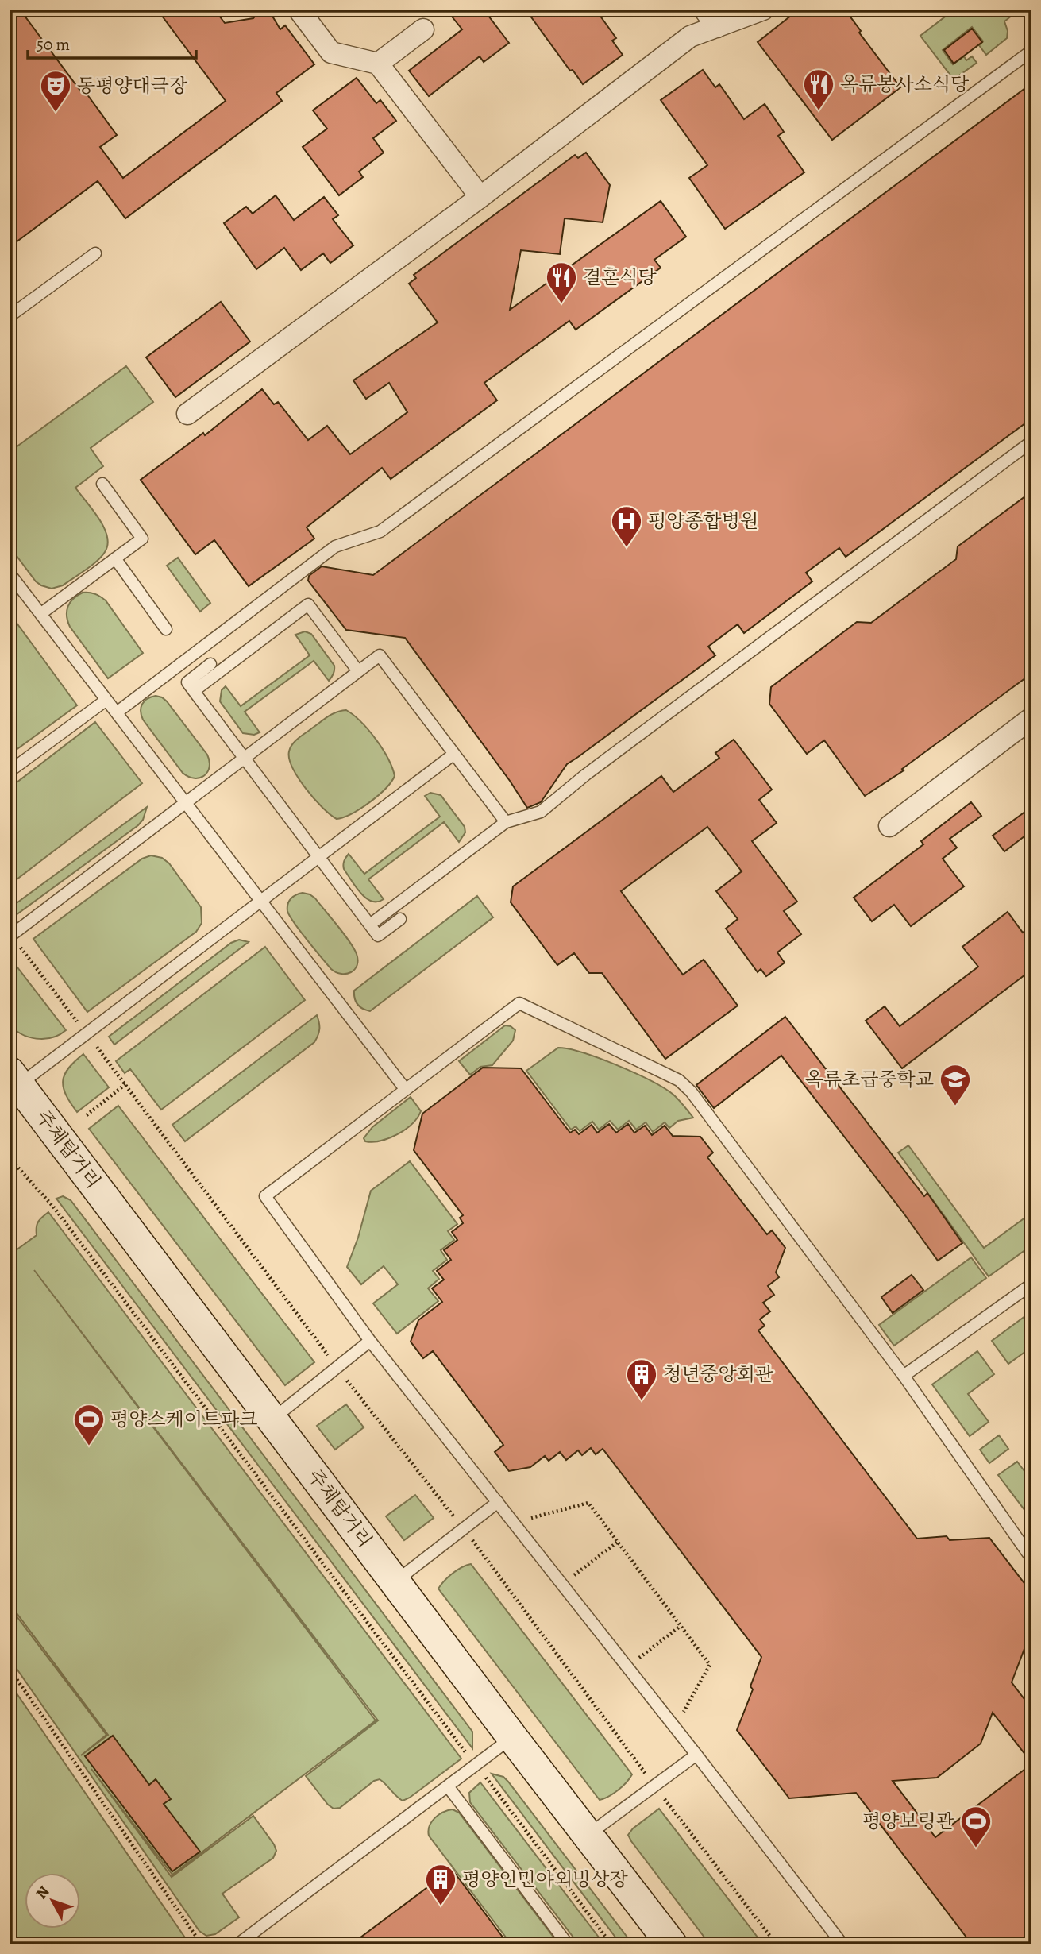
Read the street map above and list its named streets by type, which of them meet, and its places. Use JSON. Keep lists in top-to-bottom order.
{
  "streets": {
    "main road": ["주체탑거리"]
  },
  "places": {
    "restaurant": ["옥류봉사소식당", "결혼식당"],
    "theatre": ["동평양대극장"],
    "hospital": ["평양종합병원"],
    "school or university": ["옥류초급중학교"],
    "building": ["청년중앙회관", "평양인민야외빙상장"],
    "sports": ["평양스케이트파크", "평양보링관"]
  },
  "scale_bar": "50 m",
  "north": "top left"
}
